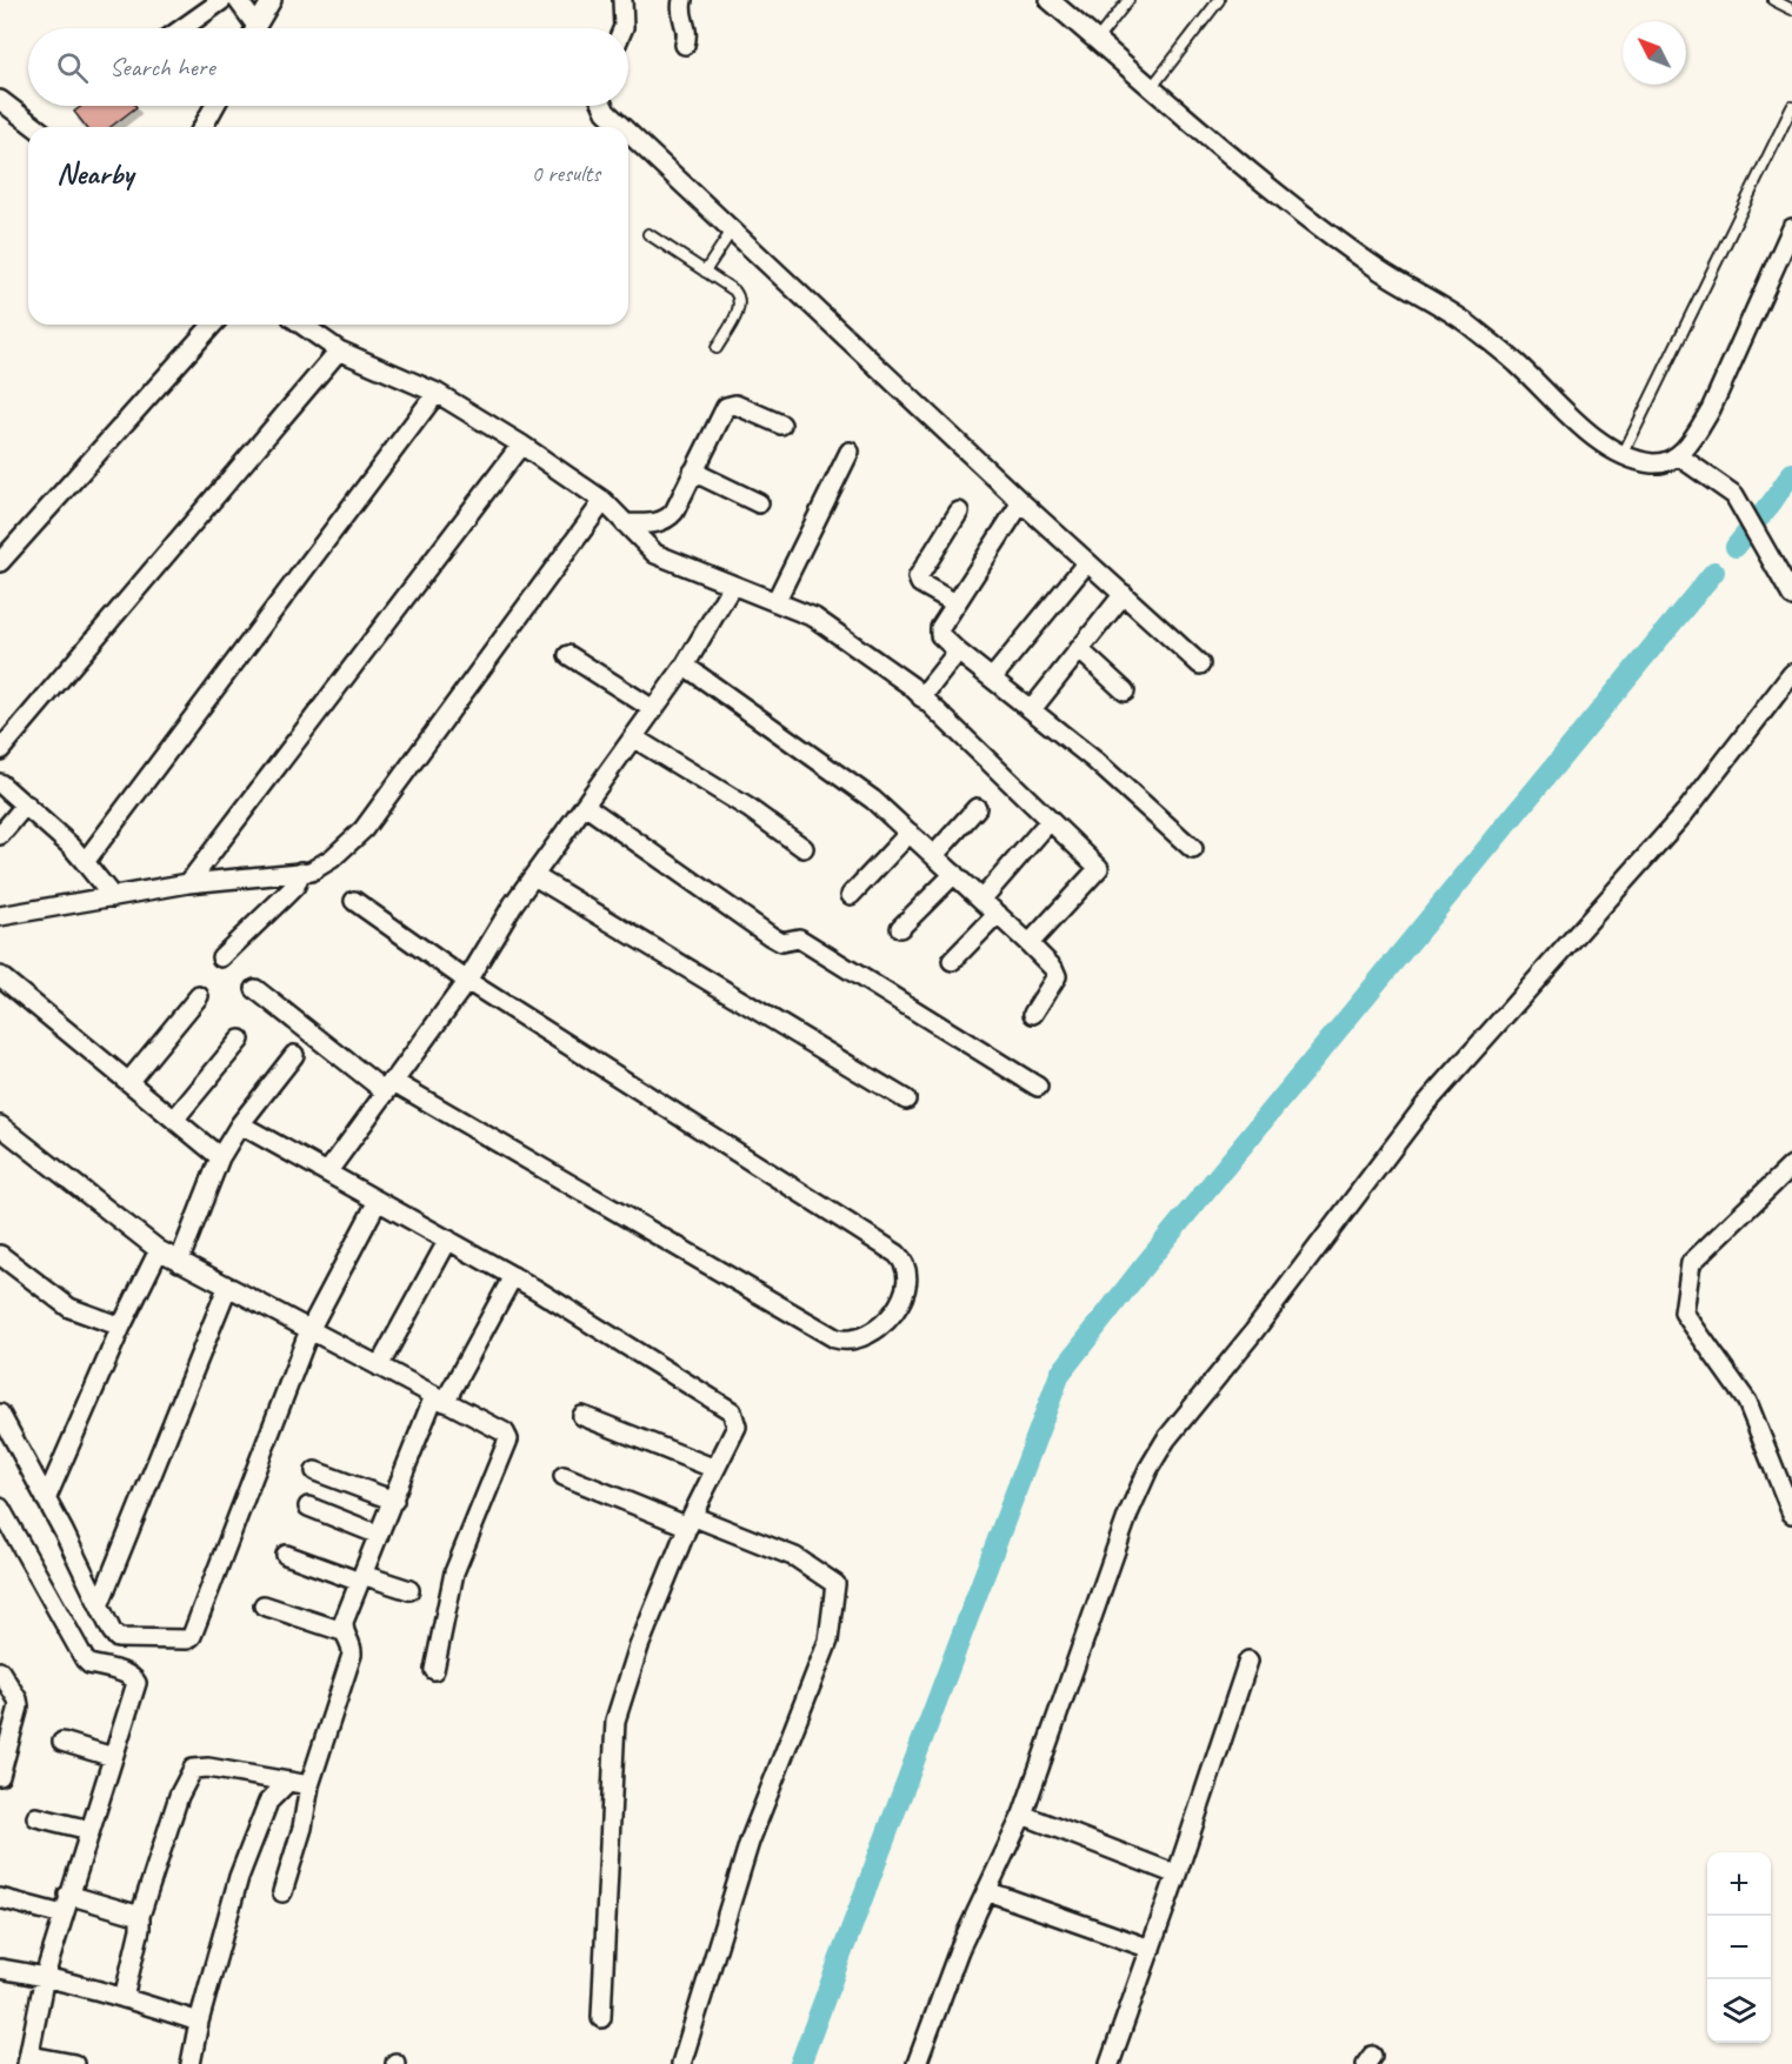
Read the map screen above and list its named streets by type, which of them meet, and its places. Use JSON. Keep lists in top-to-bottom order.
{
  "north": "top left",
  "page": {
    "search": "Search here",
    "heading": ["Nearby", "0 results"],
    "map_buttons": ["+", "−"]
  }
}
